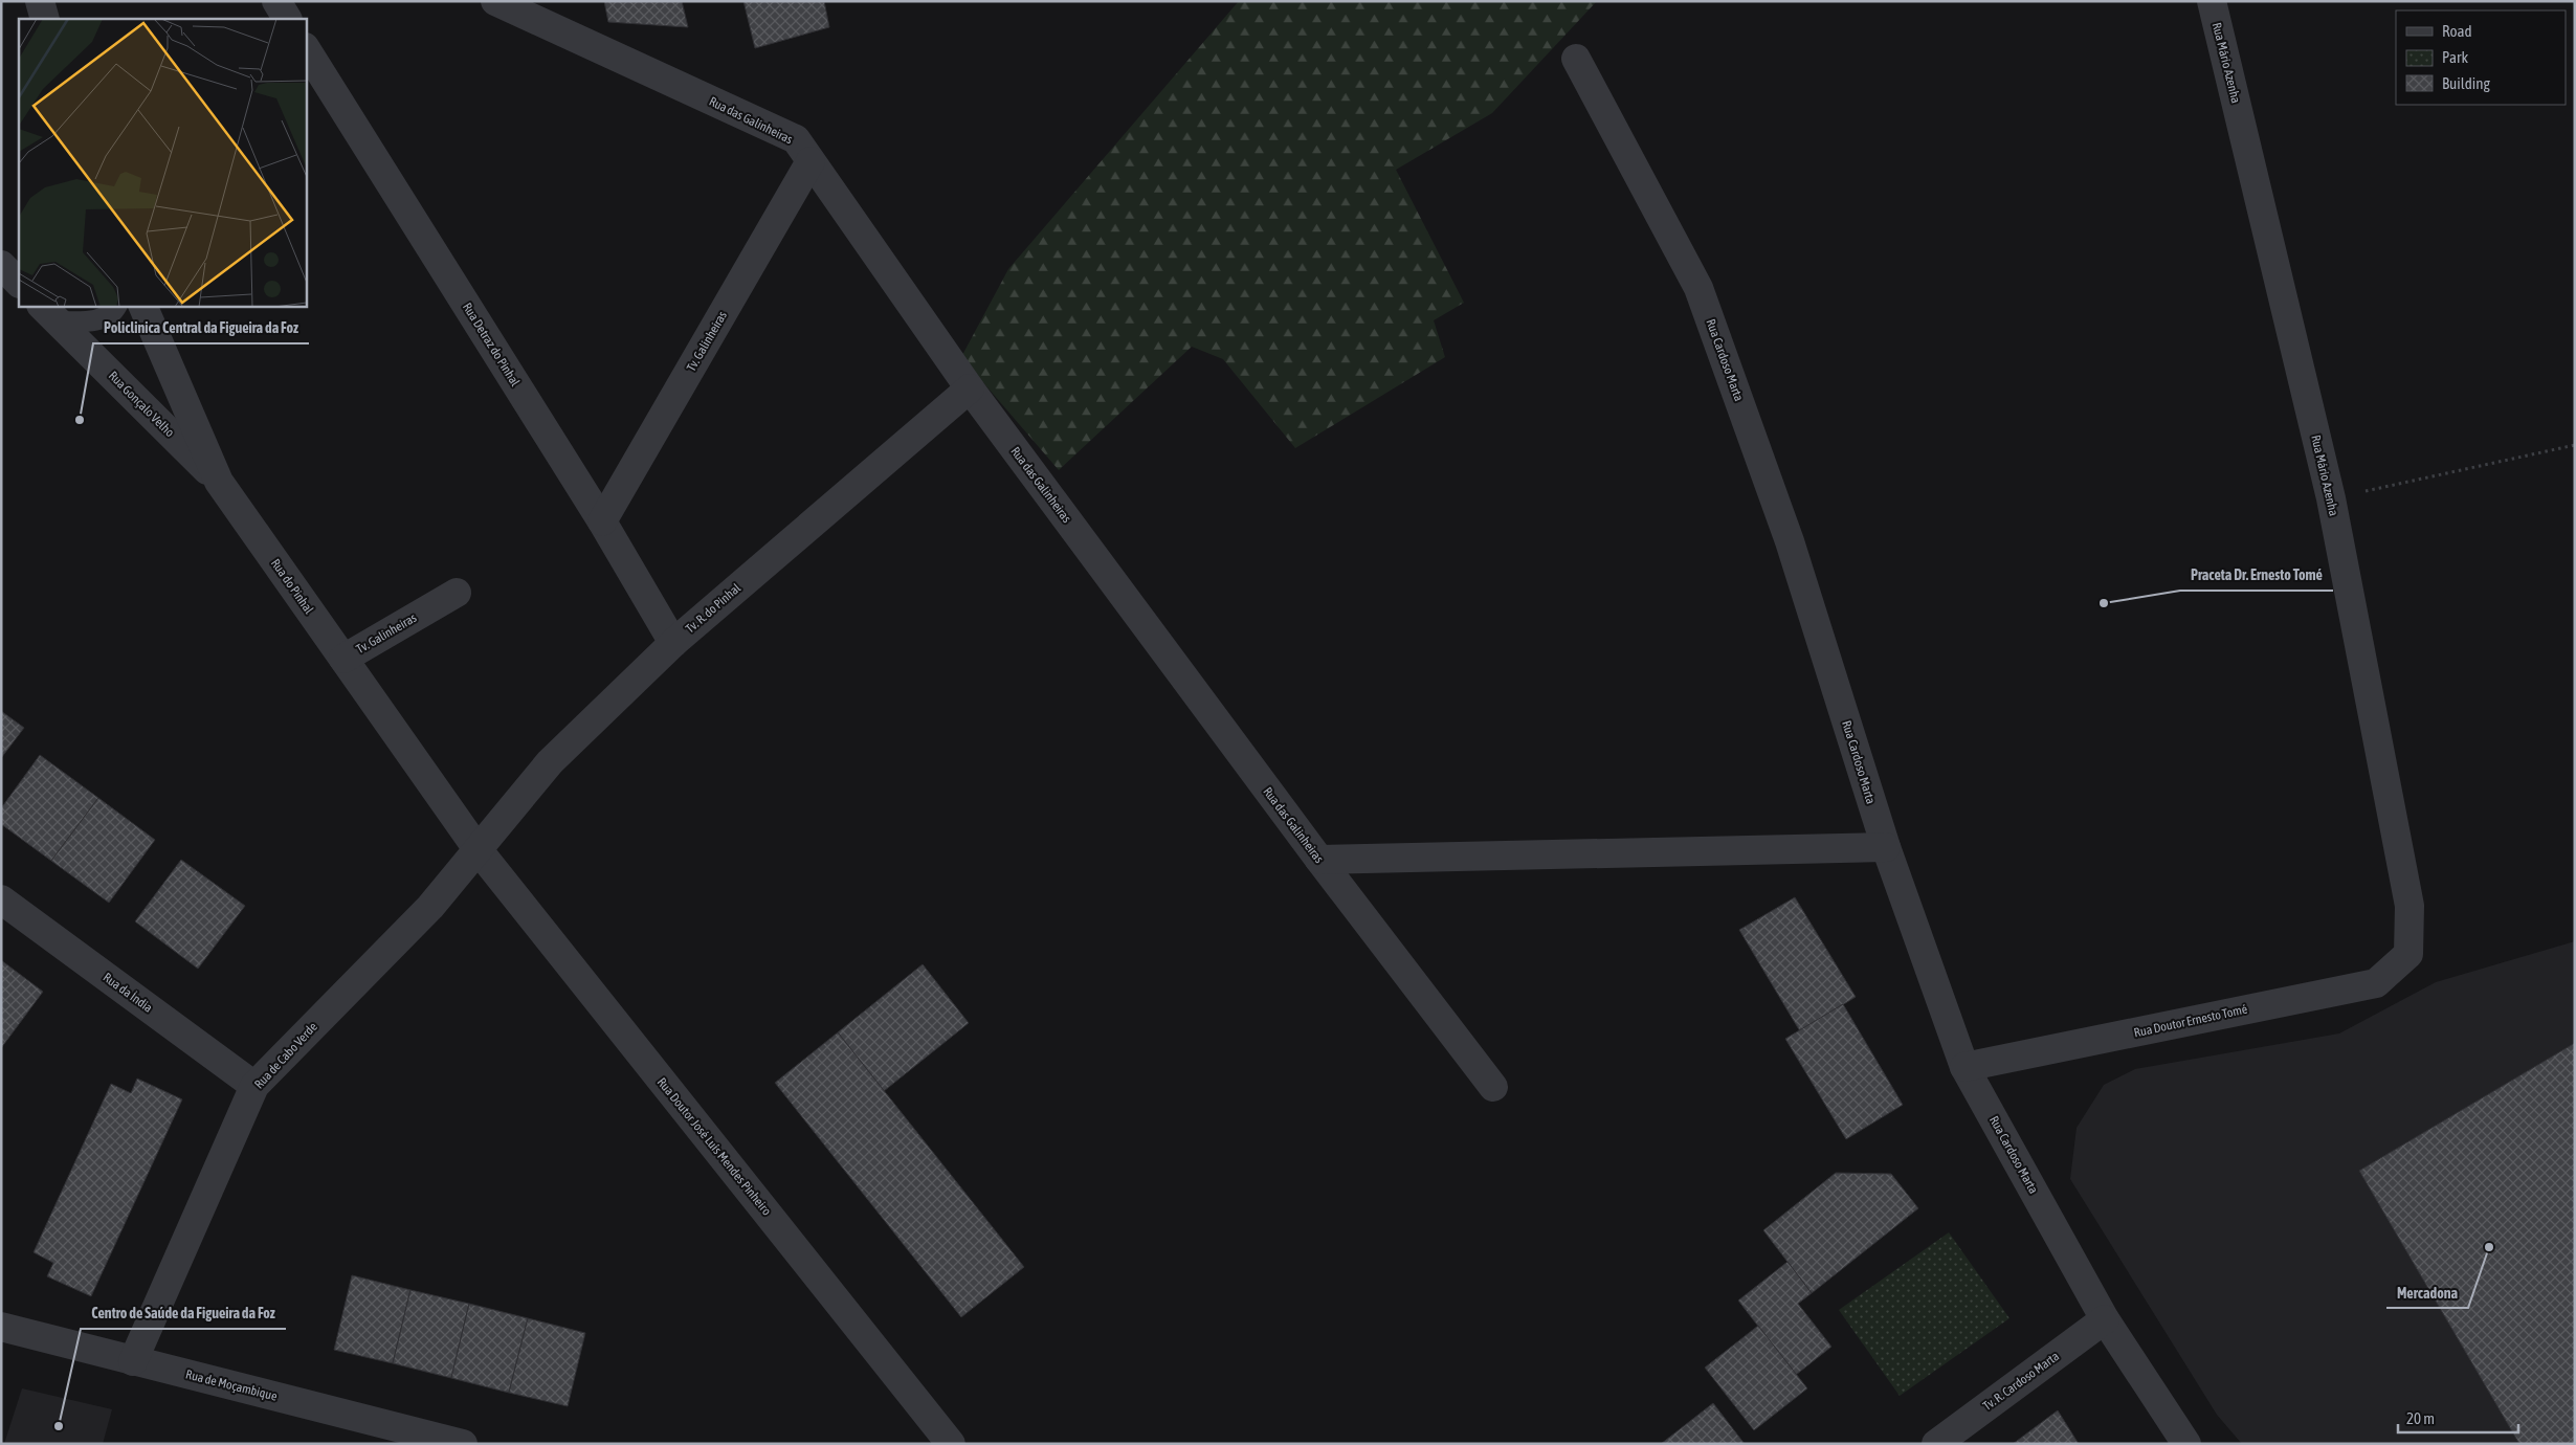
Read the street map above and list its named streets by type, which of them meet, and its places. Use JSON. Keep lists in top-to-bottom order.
{
  "streets": {
    "street": [
      "Rua Mário Azenha",
      "Rua das Galinheiras",
      "Tv. Galinheiras",
      "Rua Detraz do Pinhal",
      "Rua Cardoso Marta",
      "Rua Gonçalo Velho",
      "Rua do Pinhal",
      "Tv. R. do Pinhal",
      "Rua da Índia",
      "Rua Doutor Ernesto Tomé",
      "Rua de Cabo Verde",
      "Rua Doutor José Luís Mendes Pinheiro",
      "Tv. R. Cardoso Marta",
      "Rua de Moçambique"
    ]
  },
  "crossings": [
    ["Rua Mário Azenha", "Rua Doutor Ernesto Tomé"],
    ["Rua das Galinheiras", "Tv. Galinheiras"],
    ["Rua das Galinheiras", "Tv. R. do Pinhal"],
    ["Tv. Galinheiras", "Rua Detraz do Pinhal"],
    ["Tv. Galinheiras", "Rua do Pinhal"],
    ["Rua Detraz do Pinhal", "Tv. R. do Pinhal"],
    ["Rua Cardoso Marta", "Rua Doutor Ernesto Tomé"],
    ["Rua Cardoso Marta", "Tv. R. Cardoso Marta"],
    ["Rua Gonçalo Velho", "Rua do Pinhal"],
    ["Rua do Pinhal", "Tv. R. do Pinhal"],
    ["Rua do Pinhal", "Rua de Cabo Verde"],
    ["Rua do Pinhal", "Rua Doutor José Luís Mendes Pinheiro"],
    ["Tv. R. do Pinhal", "Rua de Cabo Verde"],
    ["Tv. R. do Pinhal", "Rua Doutor José Luís Mendes Pinheiro"],
    ["Rua da Índia", "Rua de Cabo Verde"],
    ["Rua de Cabo Verde", "Rua Doutor José Luís Mendes Pinheiro"],
    ["Rua de Cabo Verde", "Rua de Moçambique"]
  ],
  "places": [
    "Policlinica Central da Figueira da Foz",
    "Praceta Dr. Ernesto Tomé",
    "Mercadona",
    "Centro de Saúde da Figueira da Foz"
  ],
  "legend": ["Road", "Park", "Building"],
  "scale_bar": "20 m"
}
